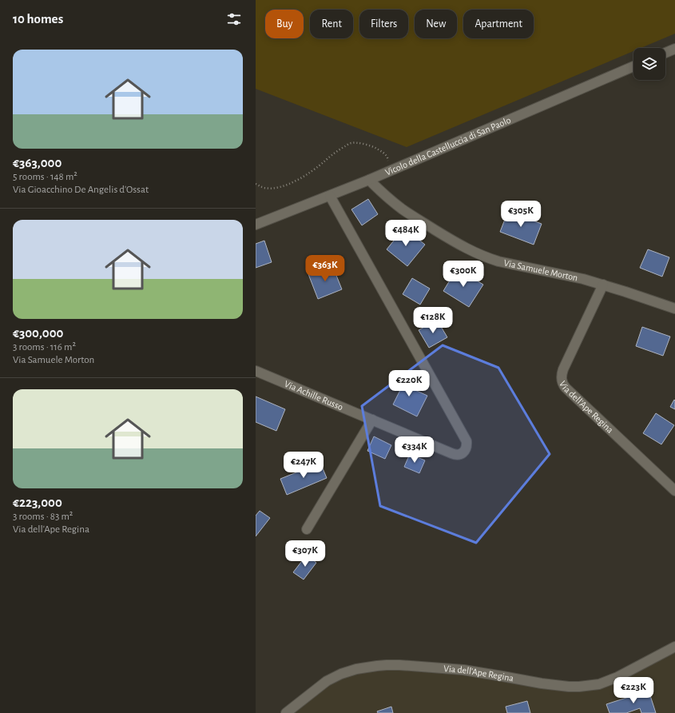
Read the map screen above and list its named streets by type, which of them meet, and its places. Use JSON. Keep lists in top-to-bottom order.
{
  "streets": {
    "street": [
      "Vicolo della Castelluccia di San Paolo",
      "Via Samuele Morton",
      "Via Achille Russo",
      "Via dell'Ape Regina"
    ]
  },
  "crossings": [
    ["Vicolo della Castelluccia di San Paolo", "Via Samuele Morton"],
    ["Vicolo della Castelluccia di San Paolo", "Via Achille Russo"],
    ["Via Samuele Morton", "Via dell'Ape Regina"]
  ],
  "page": {
    "heading": "10 homes",
    "chip": [
      "Buy",
      "Rent",
      "Filters",
      "New",
      "Apartment"
    ],
    "list": [
      {
        "name": "€363,000",
        "note": "5 rooms · 148 m² · Via Gioacchino De Angelis d'Ossat"
      },
      {
        "name": "€300,000",
        "note": "3 rooms · 116 m² · Via Samuele Morton"
      },
      {
        "name": "€223,000",
        "note": "3 rooms · 83 m² · Via dell'Ape Regina"
      }
    ],
    "price": [
      "€305K",
      "€484K",
      "€363K",
      "€300K",
      "€128K",
      "€220K",
      "€334K",
      "€247K",
      "€307K",
      "€223K"
    ]
  }
}
